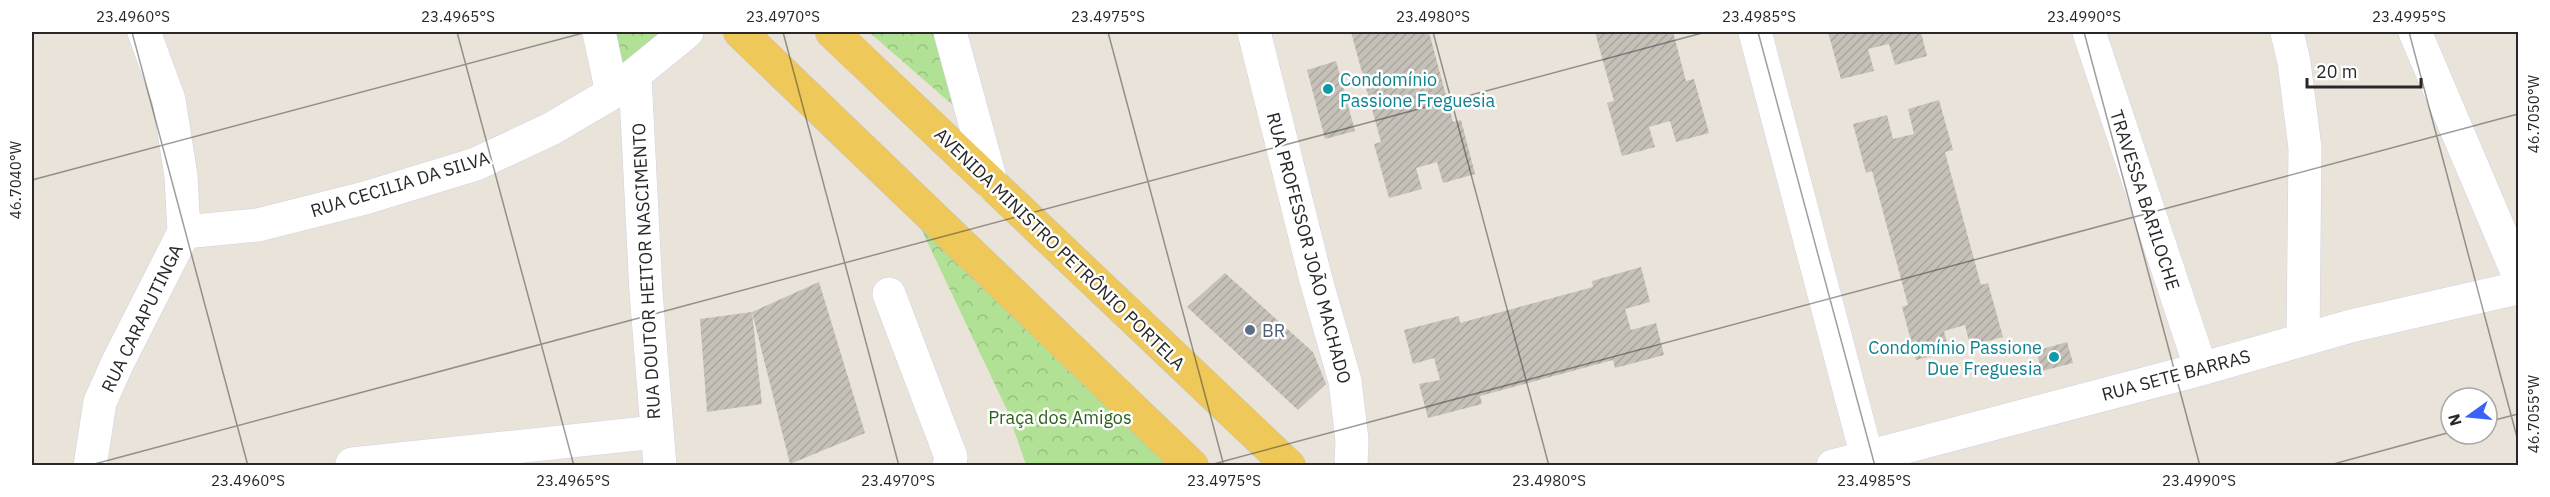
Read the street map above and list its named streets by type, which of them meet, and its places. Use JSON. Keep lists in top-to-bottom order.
{
  "streets": {
    "main road": ["AVENIDA MINISTRO PETRÔNIO PORTELA"],
    "street": [
      "RUA CECILIA DA SILVA",
      "TRAVESSA BARILOCHE",
      "RUA PROFESSOR JOÃO MACHADO",
      "RUA DOUTOR HEITOR NASCIMENTO",
      "RUA CARAPUTINGA",
      "RUA SETE BARRAS"
    ]
  },
  "crossings": [
    ["RUA CECILIA DA SILVA", "RUA DOUTOR HEITOR NASCIMENTO"],
    ["RUA CECILIA DA SILVA", "RUA CARAPUTINGA"],
    ["TRAVESSA BARILOCHE", "RUA SETE BARRAS"]
  ],
  "parks": ["Praça dos Amigos"],
  "places": ["Condomínio Passione Freguesia", "BR", "Condomínio Passione Due Freguesia"],
  "scale_bar": "20 m",
  "north": "left",
  "coordinates": [
    "23.4960°S",
    "23.4965°S",
    "23.4970°S",
    "23.4975°S",
    "23.4980°S",
    "23.4985°S",
    "23.4990°S",
    "23.4995°S",
    "46.7050°W",
    "46.7040°W",
    "46.7055°W"
  ]
}
